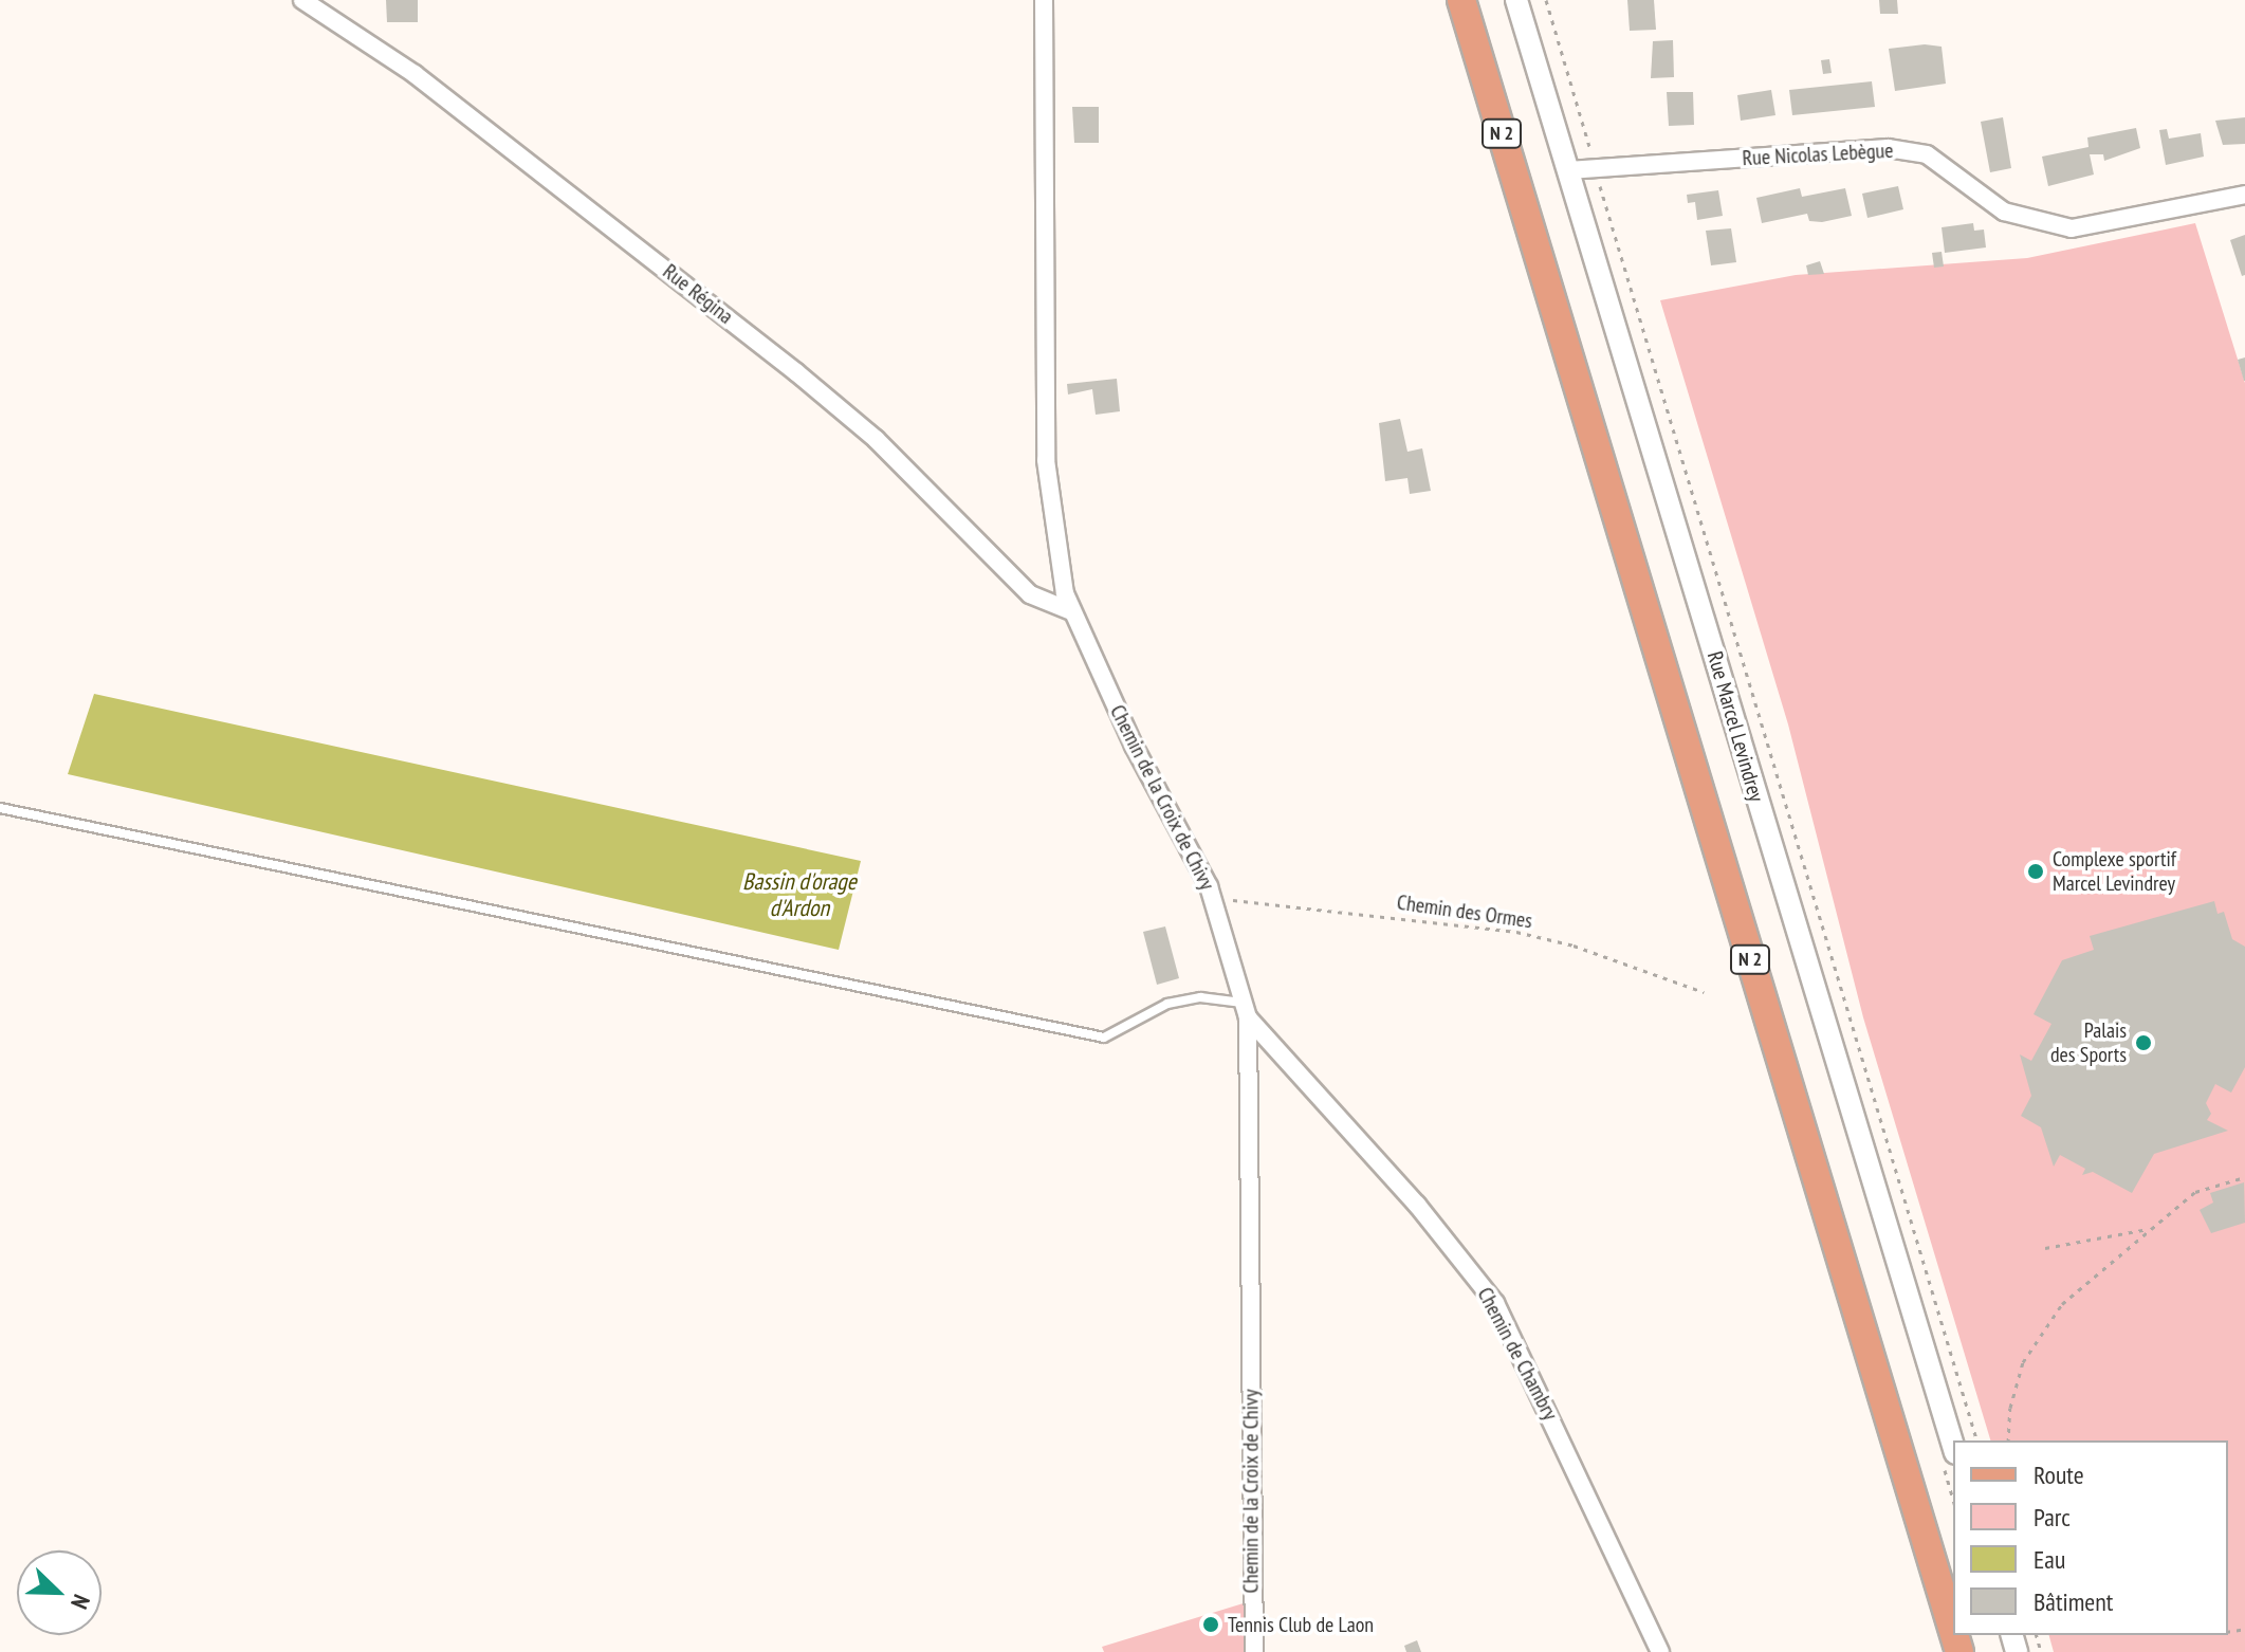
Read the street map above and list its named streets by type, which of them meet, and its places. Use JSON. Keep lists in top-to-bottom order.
{
  "streets": {
    "main road": ["N 2"],
    "street": [
      "Rue Nicolas Lebègue",
      "Rue Régina",
      "Rue Marcel Levindrey",
      "Chemin de la Croix de Chivy",
      "Chemin de Chambry"
    ],
    "path": ["Chemin des Ormes"]
  },
  "crossings": [
    ["Rue Nicolas Lebègue", "Rue Marcel Levindrey"],
    ["Rue Régina", "Chemin de la Croix de Chivy"],
    ["Chemin de la Croix de Chivy", "Chemin des Ormes"],
    ["Chemin de la Croix de Chivy", "Chemin de Chambry"]
  ],
  "water": ["Bassin d'orage d'Ardon"],
  "places": ["Complexe sportif Marcel Levindrey", "Palais des Sports", "Tennis Club de Laon"],
  "legend": [
    "Route",
    "Parc",
    "Eau",
    "Bâtiment"
  ],
  "north": "bottom right"
}
